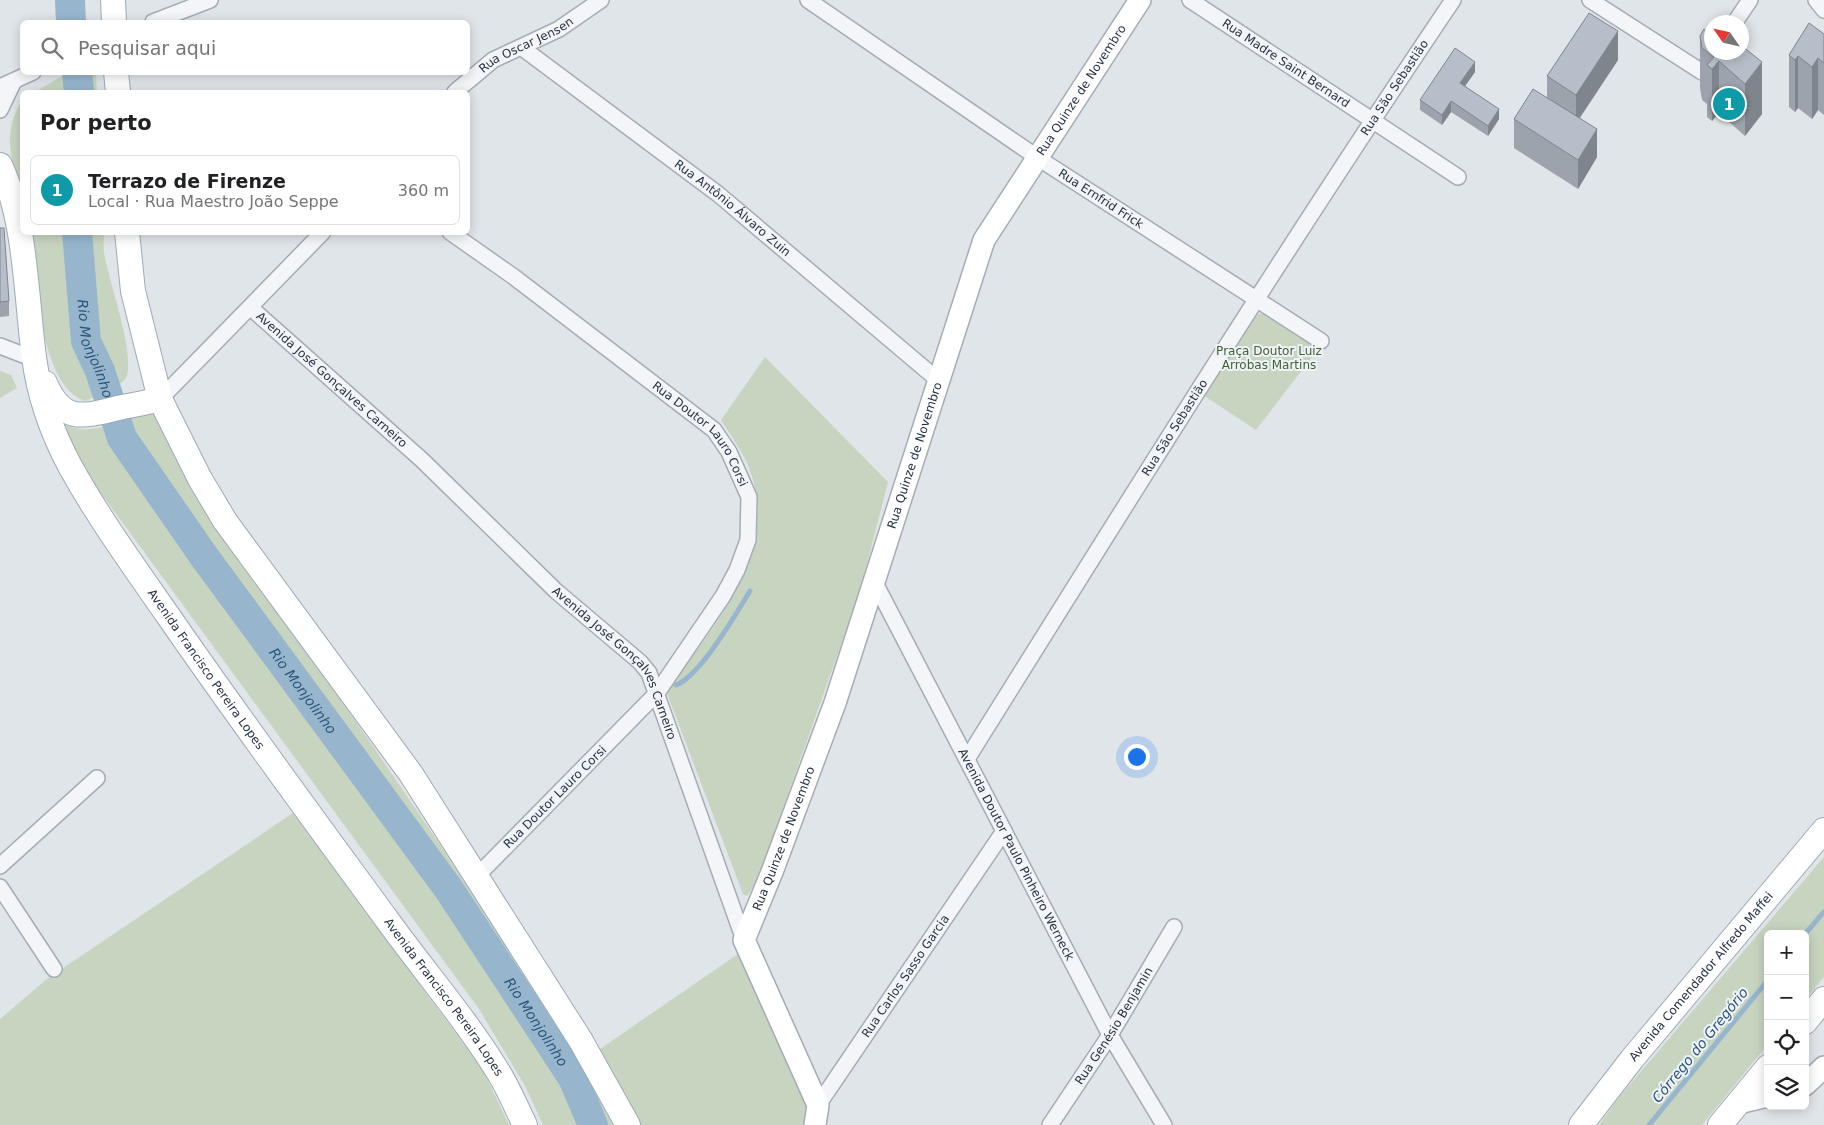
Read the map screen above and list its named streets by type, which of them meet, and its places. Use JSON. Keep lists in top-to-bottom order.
{
  "streets": {
    "main road": [
      "Rua Quinze de Novembro",
      "Avenida José Gonçalves Carneiro",
      "Avenida Francisco Pereira Lopes",
      "Avenida Comendador Alfredo Maffei"
    ],
    "street": [
      "Rua Oscar Jensen",
      "Rua Madre Saint Bernard",
      "Rua São Sebastião",
      "Rua Ernfrid Frick",
      "Rua Antônio Álvaro Zuin",
      "Rua Doutor Lauro Corsi",
      "Avenida Doutor Paulo Pinheiro Werneck",
      "Rua Carlos Sasso Garcia",
      "Rua Genésio Benjamin"
    ]
  },
  "crossings": [
    ["Rua Oscar Jensen", "Rua Antônio Álvaro Zuin"],
    ["Rua Madre Saint Bernard", "Rua São Sebastião"],
    ["Rua São Sebastião", "Rua Ernfrid Frick"],
    ["Rua São Sebastião", "Avenida Doutor Paulo Pinheiro Werneck"],
    ["Rua Quinze de Novembro", "Rua Ernfrid Frick"],
    ["Rua Quinze de Novembro", "Rua Antônio Álvaro Zuin"],
    ["Rua Quinze de Novembro", "Avenida José Gonçalves Carneiro"],
    ["Rua Quinze de Novembro", "Avenida Doutor Paulo Pinheiro Werneck"],
    ["Avenida José Gonçalves Carneiro", "Rua Doutor Lauro Corsi"],
    ["Avenida José Gonçalves Carneiro", "Rua Carlos Sasso Garcia"],
    ["Avenida Doutor Paulo Pinheiro Werneck", "Rua Carlos Sasso Garcia"],
    ["Avenida Doutor Paulo Pinheiro Werneck", "Rua Genésio Benjamin"]
  ],
  "water": ["Rio Monjolinho", "Córrego do Gregório"],
  "parks": ["Praça Doutor Luiz Arrobas Martins"],
  "north": "top left",
  "page": {
    "search": "Pesquisar aqui",
    "pins": "1",
    "heading": "Por perto",
    "list": [
      {
        "mark": "1",
        "name": "Terrazo de Firenze",
        "note": "Local · Rua Maestro João Seppe",
        "value": "360 m"
      }
    ],
    "map_buttons": ["+", "−"]
  }
}
